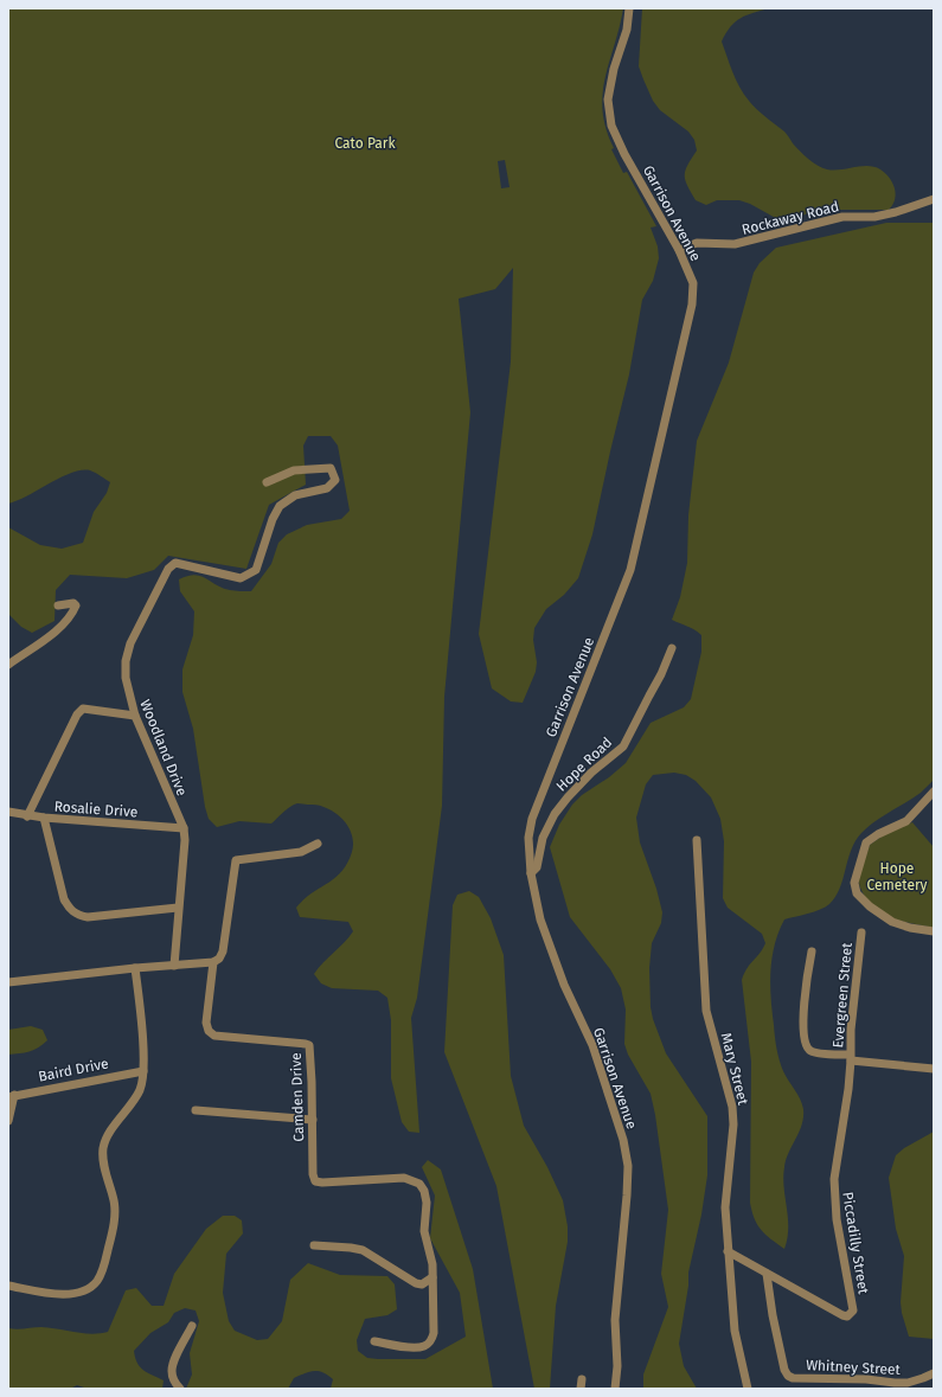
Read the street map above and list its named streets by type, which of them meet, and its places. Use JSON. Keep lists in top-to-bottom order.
{
  "streets": {
    "street": [
      "Garrison Avenue",
      "Rockaway Road",
      "Woodland Drive",
      "Hope Road",
      "Rosalie Drive",
      "Evergreen Street",
      "Mary Street",
      "Baird Drive",
      "Camden Drive",
      "Piccadilly Street",
      "Whitney Street"
    ]
  },
  "crossings": [
    ["Garrison Avenue", "Rockaway Road"],
    ["Garrison Avenue", "Hope Road"],
    ["Woodland Drive", "Rosalie Drive"],
    ["Evergreen Street", "Piccadilly Street"],
    ["Mary Street", "Piccadilly Street"],
    ["Piccadilly Street", "Whitney Street"]
  ],
  "parks": ["Cato Park", "Hope Cemetery"]
}
